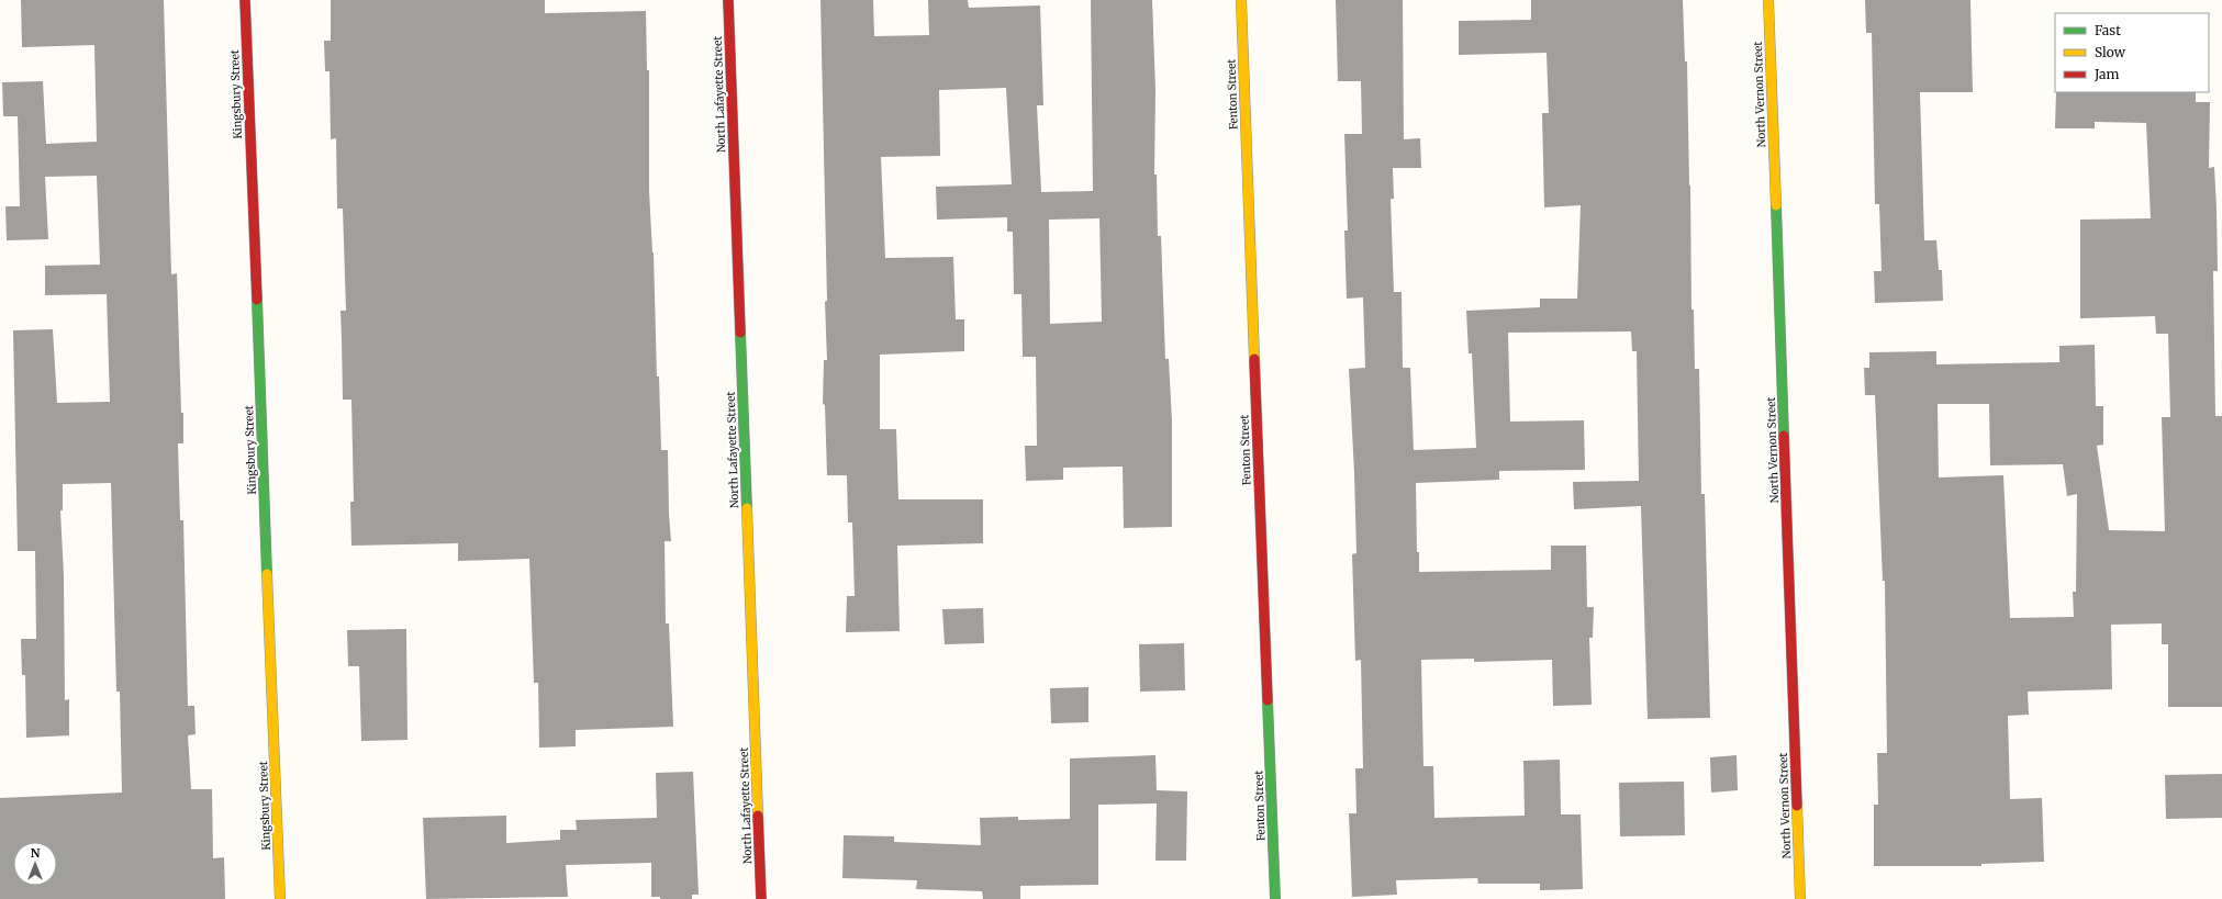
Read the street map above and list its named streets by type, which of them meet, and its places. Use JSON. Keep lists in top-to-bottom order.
{
  "streets": {
    "street": [
      "Kingsbury Street",
      "North Lafayette Street",
      "Fenton Street",
      "North Vernon Street"
    ]
  },
  "legend": ["Fast", "Slow", "Jam"],
  "north": "top"
}
